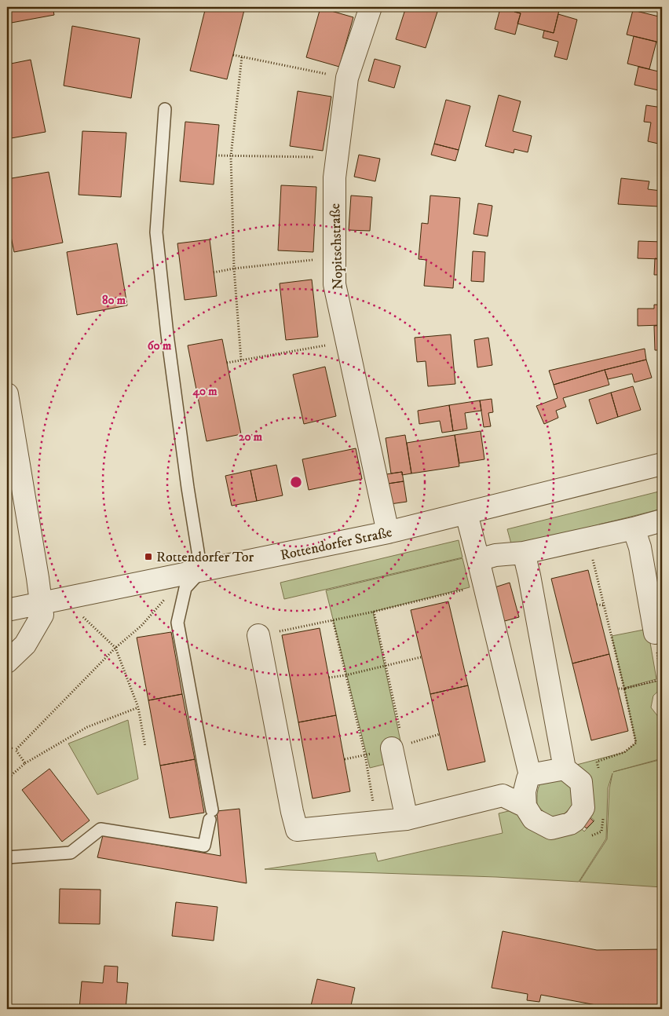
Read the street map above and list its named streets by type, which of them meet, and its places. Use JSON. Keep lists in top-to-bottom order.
{
  "streets": {
    "street": ["Nopitschstraße", "Rottendorfer Straße"]
  },
  "crossings": [
    ["Nopitschstraße", "Rottendorfer Straße"]
  ],
  "places": {
    "transit": ["Rottendorfer Tor"]
  },
  "rings": [
    "80 m",
    "60 m",
    "40 m",
    "20 m"
  ]
}
